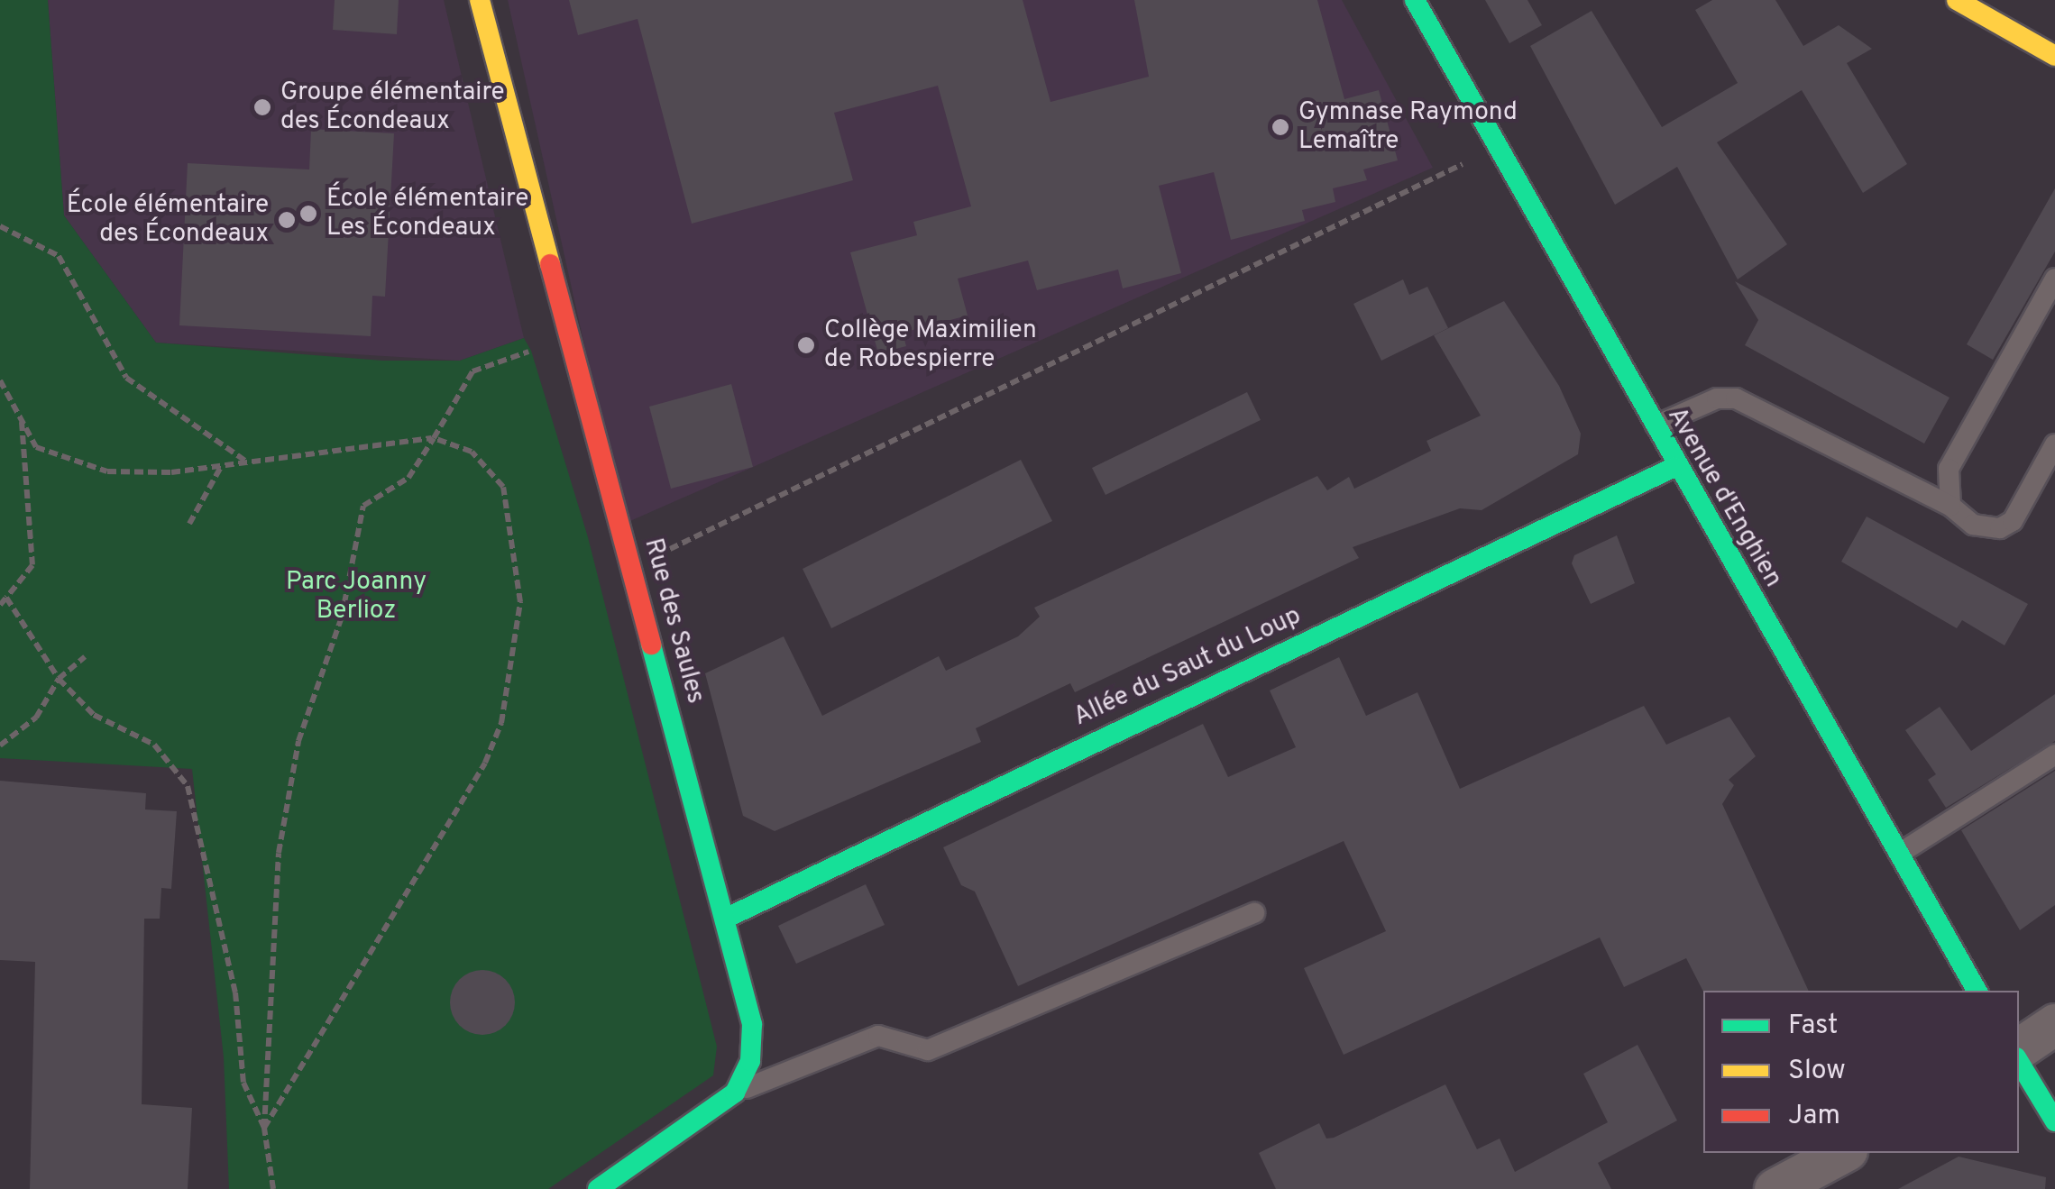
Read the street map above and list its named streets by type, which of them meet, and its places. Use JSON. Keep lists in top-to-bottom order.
{
  "streets": {
    "street": ["Avenue d'Enghien", "Rue des Saules", "Allée du Saut du Loup"]
  },
  "crossings": [
    ["Avenue d'Enghien", "Allée du Saut du Loup"],
    ["Rue des Saules", "Allée du Saut du Loup"]
  ],
  "parks": ["Parc Joanny Berlioz"],
  "places": [
    "Groupe élémentaire des Écondeaux",
    "Gymnase Raymond Lemaître",
    "École élémentaire Les Écondeaux",
    "École élémentaire des Écondeaux",
    "Collège Maximilien de Robespierre"
  ],
  "legend": ["Fast", "Slow", "Jam"]
}
